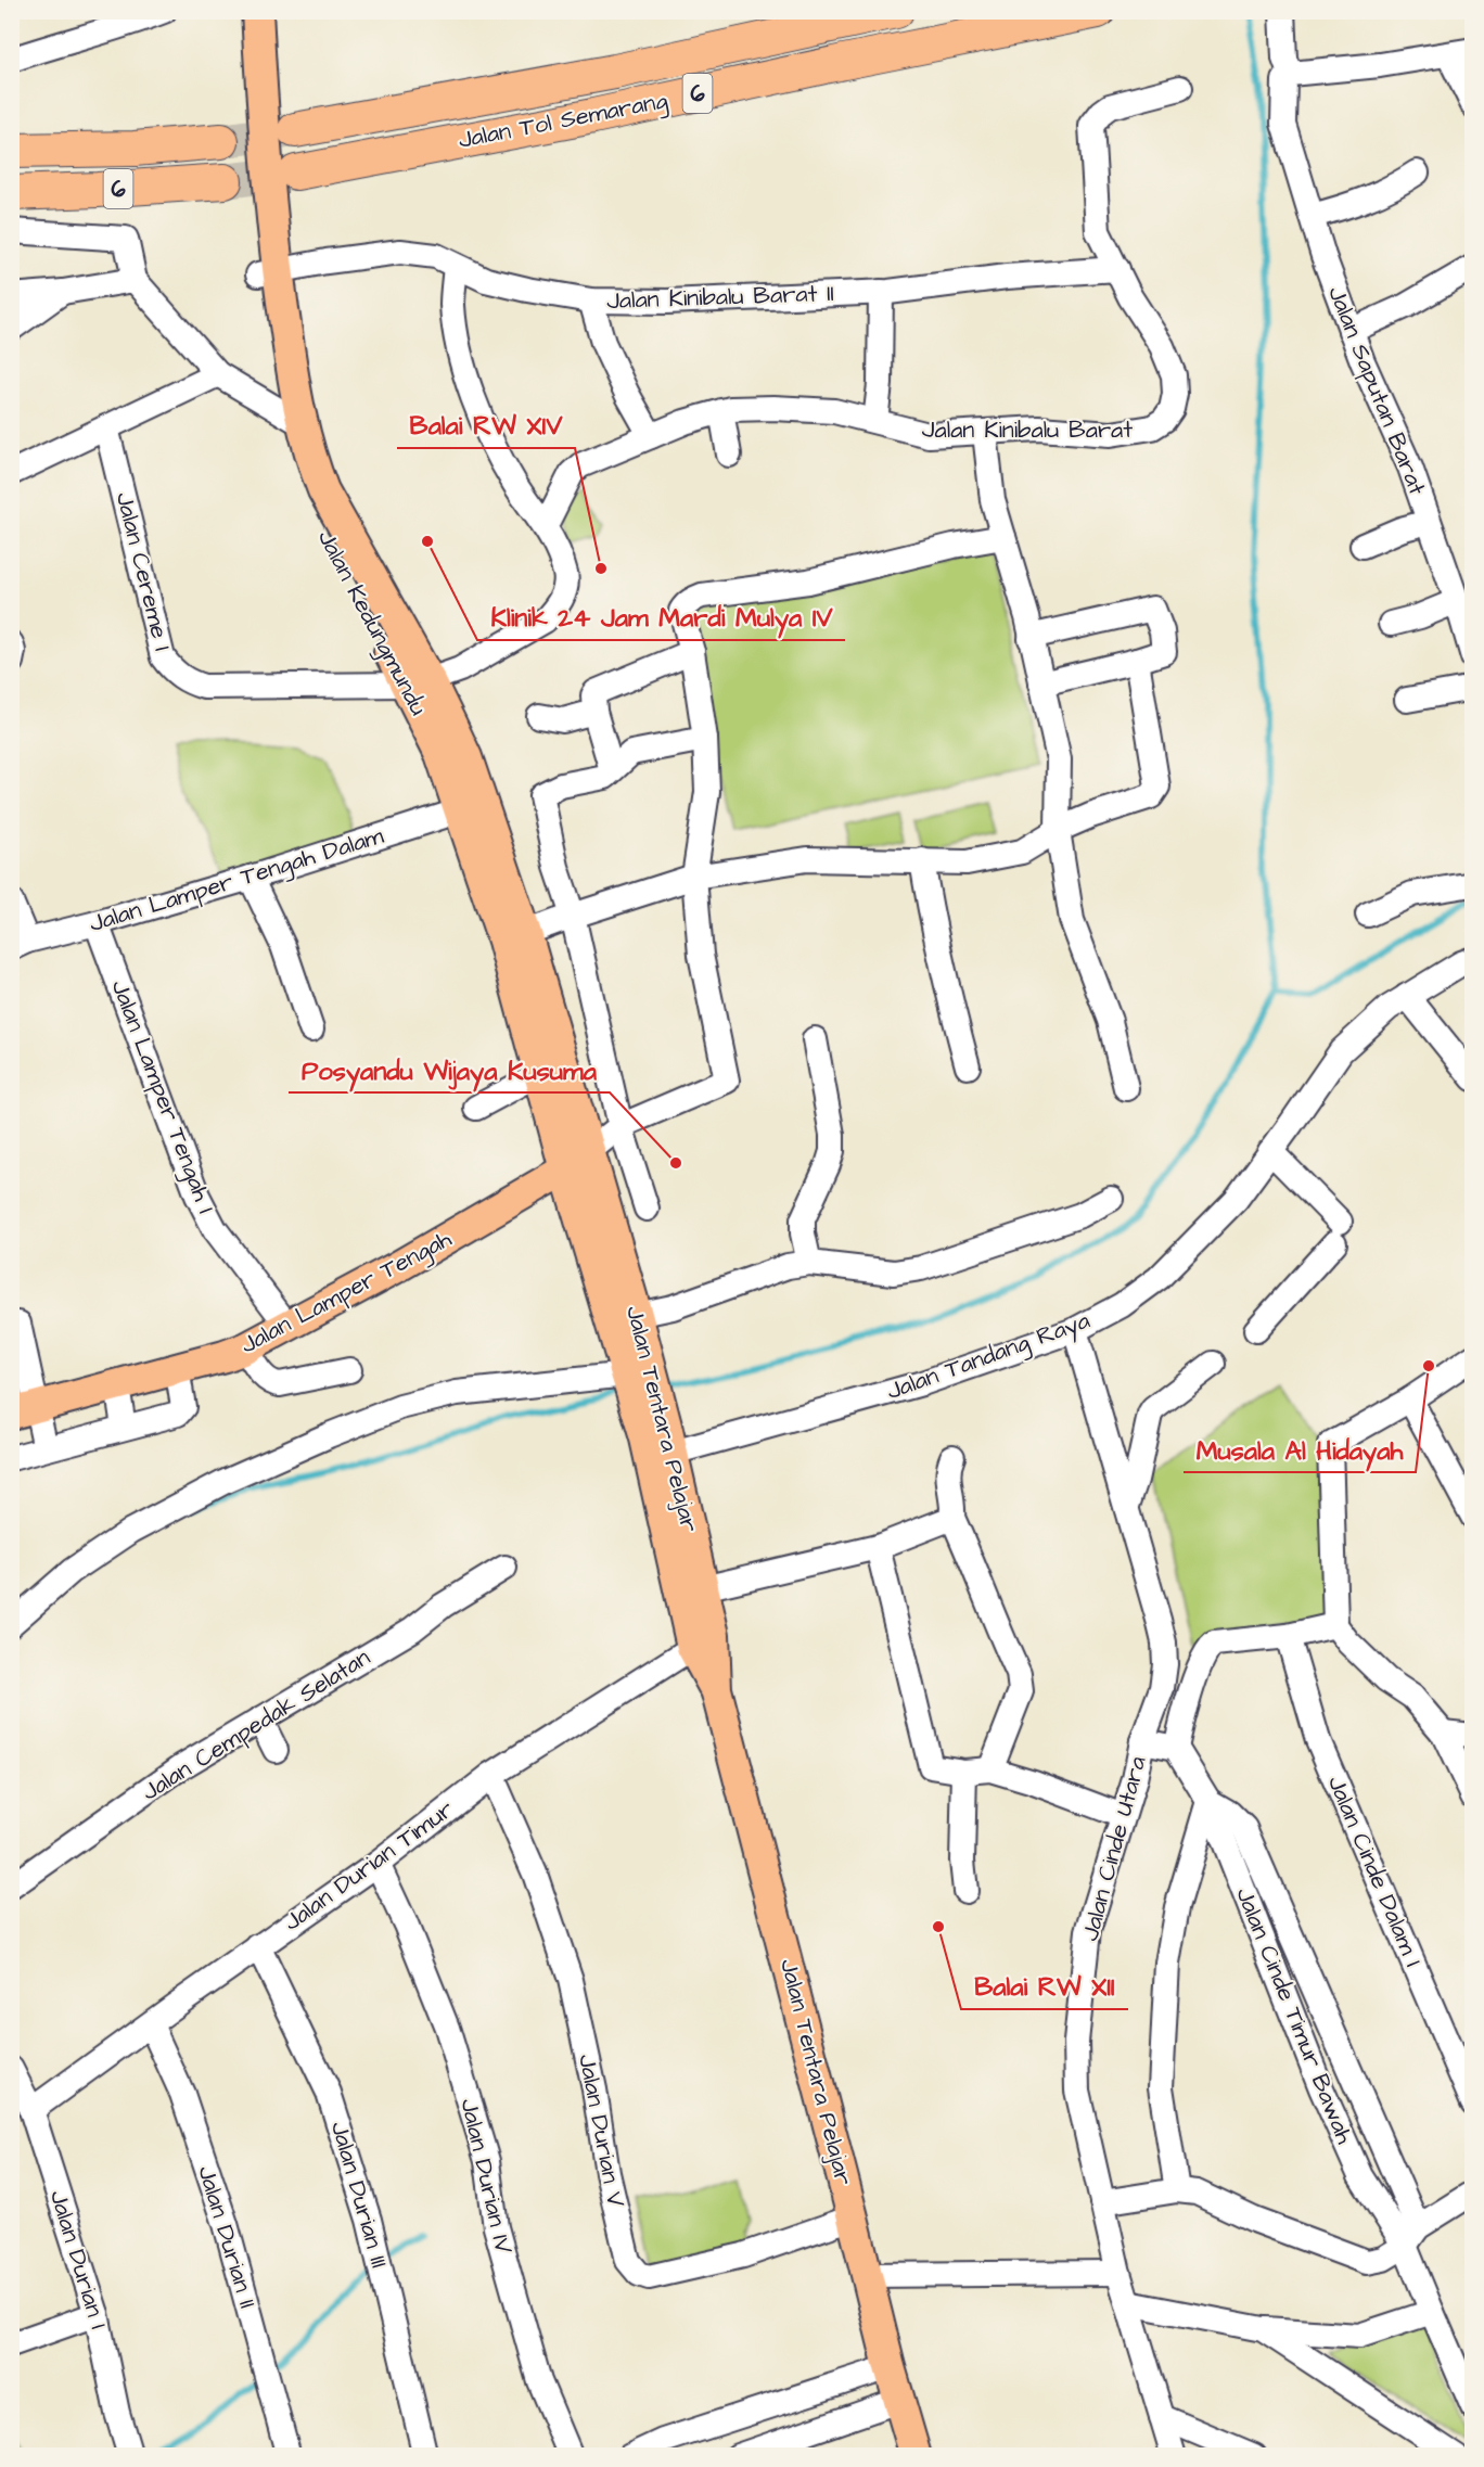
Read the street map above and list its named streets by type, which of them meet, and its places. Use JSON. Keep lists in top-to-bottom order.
{
  "streets": {
    "highway": ["6", "Jalan Tol Semarang"],
    "main road": ["Jalan Kedungmundu", "Jalan Lamper Tengah", "Jalan Tentara Pelajar"],
    "street": [
      "Jalan Kinibalu Barat II",
      "Jalan Saputan Barat",
      "Jalan Kinibalu Barat",
      "Jalan Cereme I",
      "Jalan Lamper Tengah Dalam",
      "Jalan Lamper Tengah I",
      "Jalan Tandang Raya",
      "Jalan Cempedak Selatan",
      "Jalan Cinde Utara",
      "Jalan Durian Timur",
      "Jalan Cinde Dalam I",
      "Jalan Cinde Timur Bawah",
      "Jalan Durian V",
      "Jalan Durian IV",
      "Jalan Durian III",
      "Jalan Durian II",
      "Jalan Durian I"
    ]
  },
  "crossings": [
    ["Jalan Kinibalu Barat II", "Jalan Kinibalu Barat"],
    ["Jalan Kinibalu Barat II", "Jalan Cereme I"],
    ["Jalan Kinibalu Barat II", "Jalan Kedungmundu"],
    ["Jalan Kinibalu Barat", "Jalan Cereme I"],
    ["Jalan Cereme I", "Jalan Kedungmundu"],
    ["Jalan Kedungmundu", "Jalan Lamper Tengah Dalam"],
    ["Jalan Kedungmundu", "Jalan Lamper Tengah"],
    ["Jalan Kedungmundu", "Jalan Tentara Pelajar"],
    ["Jalan Lamper Tengah Dalam", "Jalan Lamper Tengah I"],
    ["Jalan Lamper Tengah I", "Jalan Lamper Tengah"],
    ["Jalan Lamper Tengah", "Jalan Tentara Pelajar"],
    ["Jalan Tandang Raya", "Jalan Tentara Pelajar"],
    ["Jalan Tandang Raya", "Jalan Cinde Utara"],
    ["Jalan Tentara Pelajar", "Jalan Durian Timur"],
    ["Jalan Tentara Pelajar", "Jalan Durian V"],
    ["Jalan Durian Timur", "Jalan Durian V"],
    ["Jalan Durian Timur", "Jalan Durian IV"],
    ["Jalan Durian Timur", "Jalan Durian III"],
    ["Jalan Durian Timur", "Jalan Durian II"],
    ["Jalan Durian Timur", "Jalan Durian I"]
  ],
  "places": [
    "Klinik 24 Jam Mardi Mulya IV",
    "Balai RW XIV",
    "Posyandu Wijaya Kusuma",
    "Musala Al Hidayah",
    "Balai RW XII"
  ]
}
